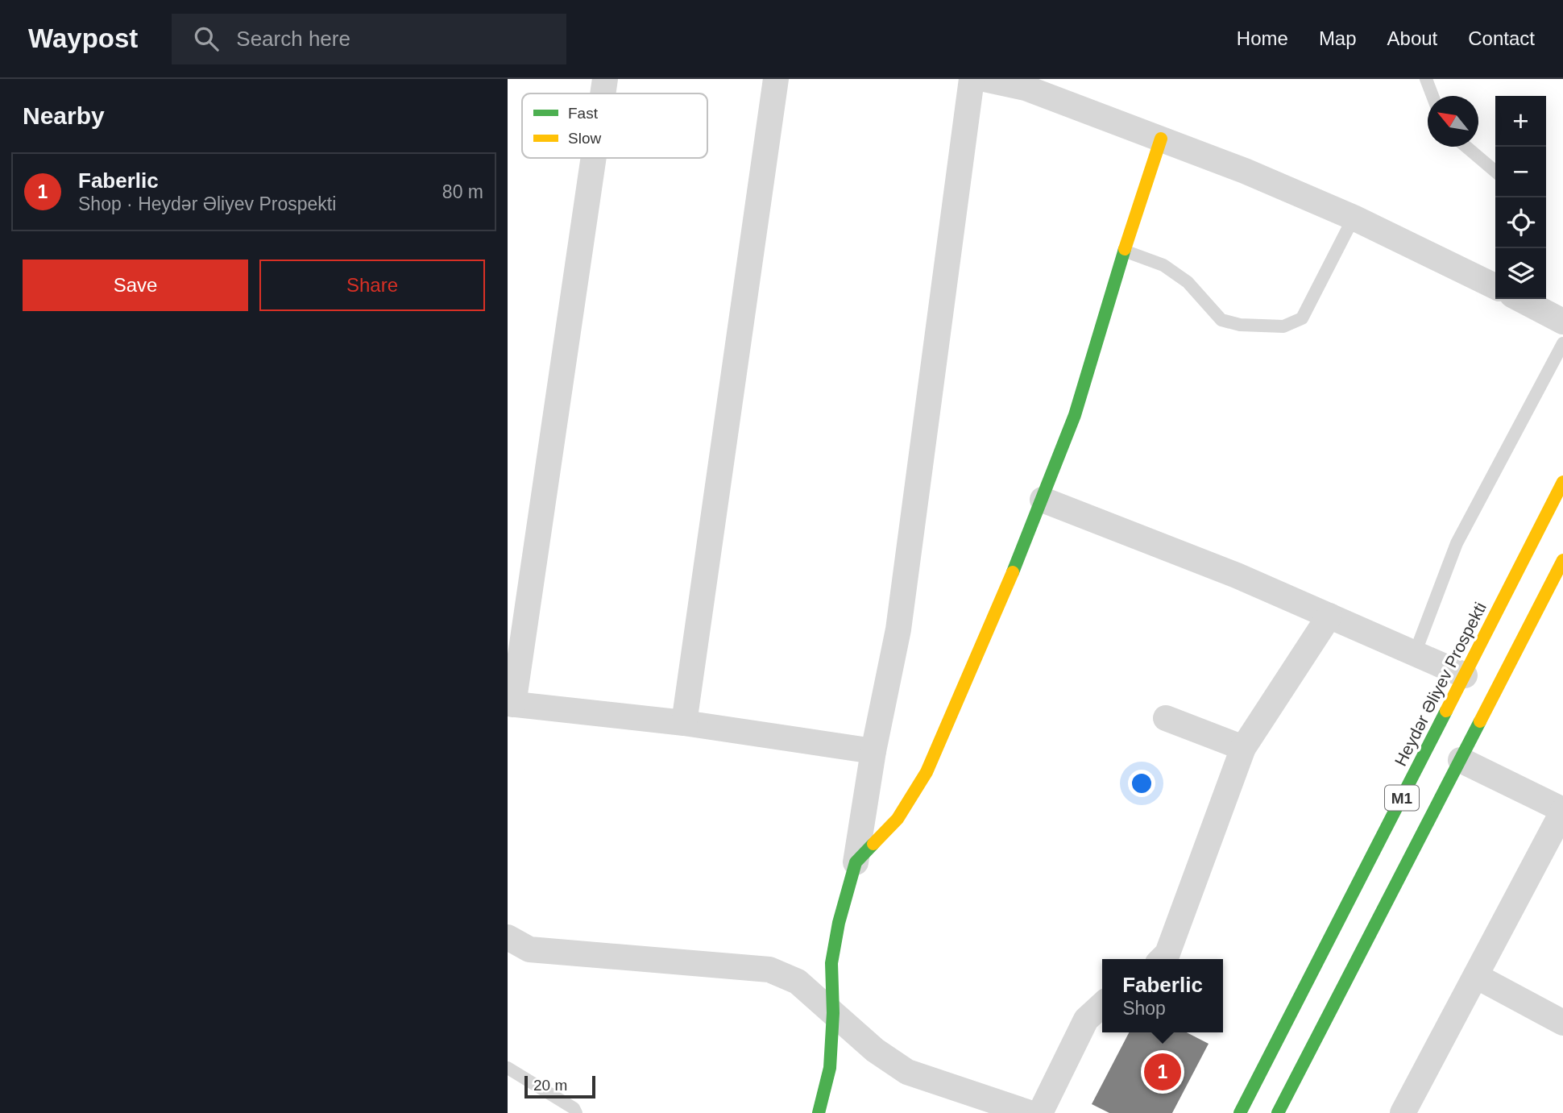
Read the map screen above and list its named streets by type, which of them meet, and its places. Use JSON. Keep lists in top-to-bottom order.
{
  "streets": {
    "main road": ["Heydər Əliyev Prospekti", "M1"]
  },
  "legend": ["Fast", "Slow"],
  "scale_bar": "20 m",
  "north": "top left",
  "page": {
    "header": "Waypost",
    "search": "Search here",
    "nav": [
      "Home",
      "Map",
      "About",
      "Contact"
    ],
    "heading": "Nearby",
    "map_buttons": ["+", "−"],
    "list": [
      {
        "mark": "1",
        "name": "Faberlic",
        "note": "Shop · Heydər Əliyev Prospekti",
        "value": "80 m"
      }
    ],
    "buttons": ["Save", "Share"],
    "popup": ["Faberlic", "Shop"],
    "pins": "1",
    "scale": "20 m"
  }
}
